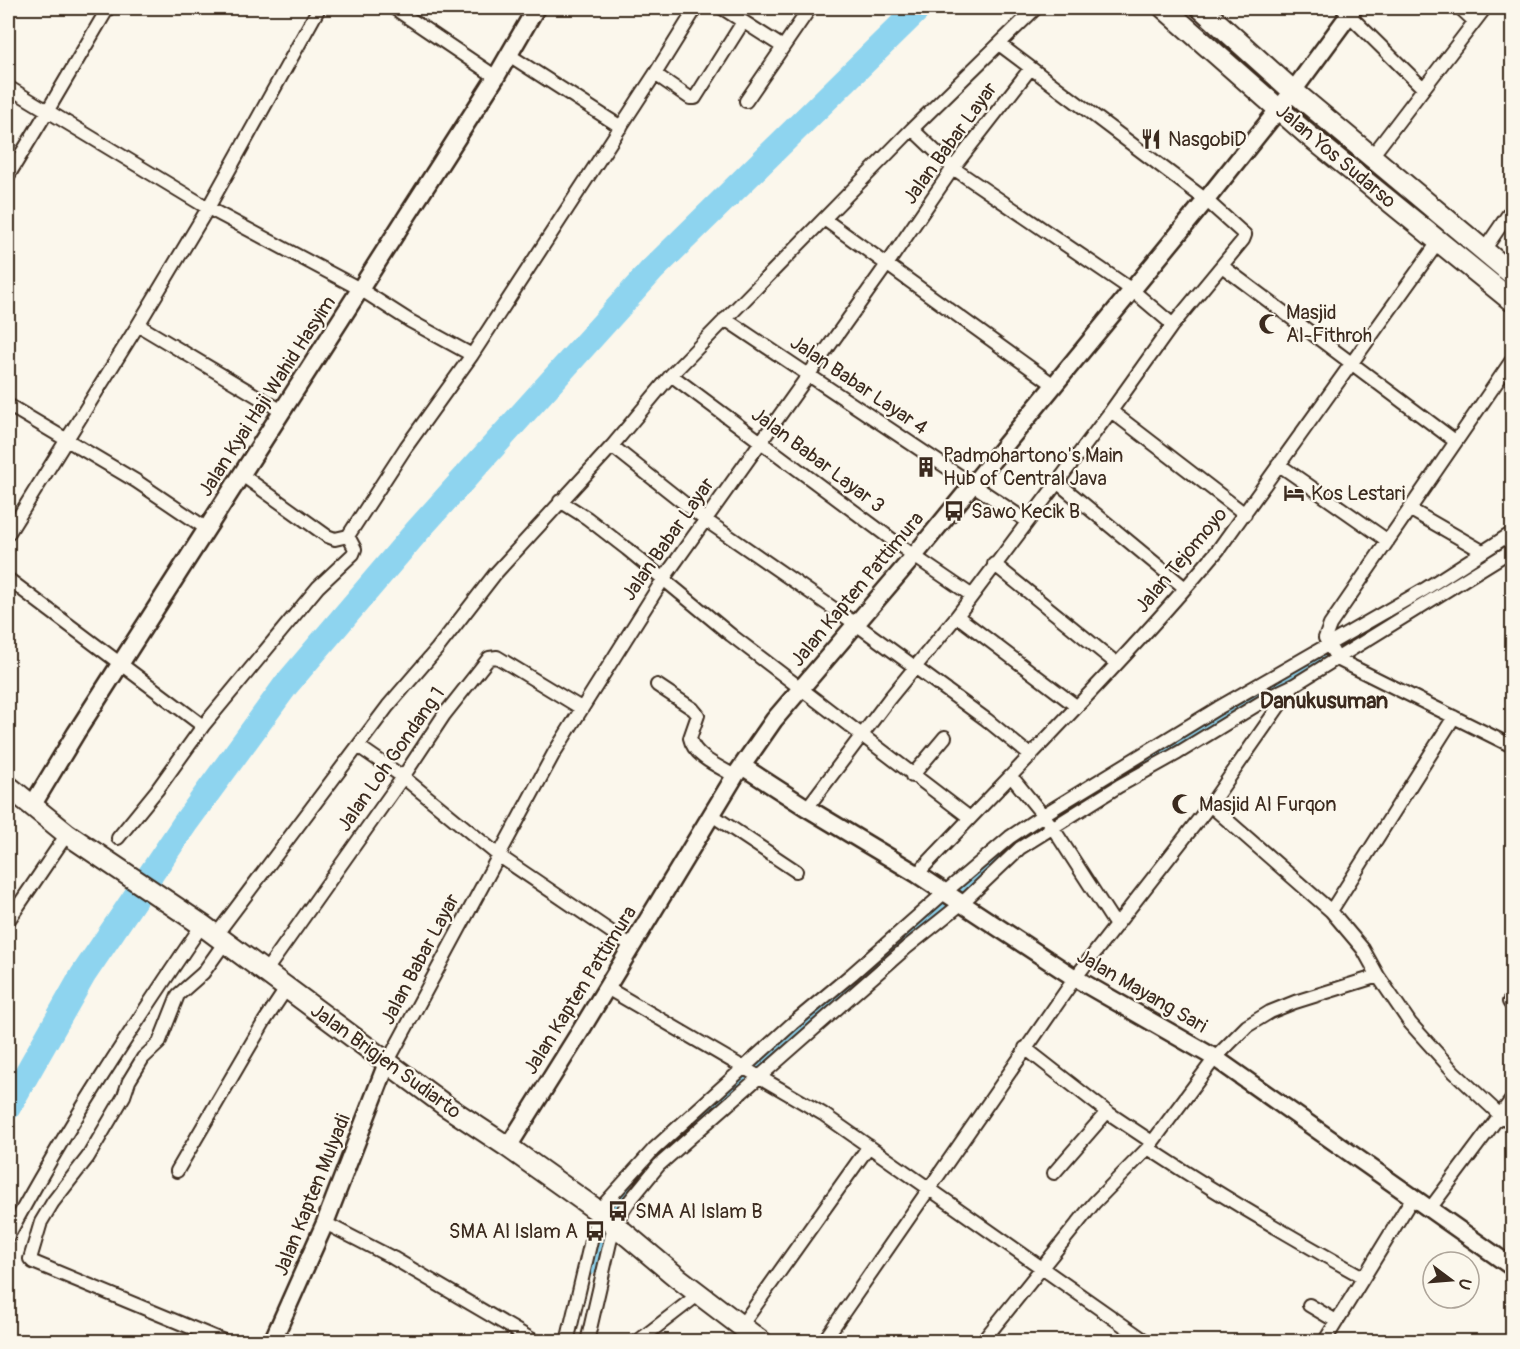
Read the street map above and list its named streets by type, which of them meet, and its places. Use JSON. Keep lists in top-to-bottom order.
{
  "streets": {
    "main road": [
      "Jalan Yos Sudarso",
      "Jalan Kyai Haji Wahid Hasyim",
      "Jalan Kapten Pattimura",
      "Jalan Mayang Sari",
      "Jalan Brigjen Sudiarto",
      "Jalan Kapten Mulyadi"
    ],
    "street": [
      "Jalan Babar Layar",
      "Jalan Babar Layar 4",
      "Jalan Babar Layar 3",
      "Jalan Tejomoyo",
      "Jalan Loh Gondang 1"
    ]
  },
  "crossings": [
    ["Jalan Babar Layar", "Jalan Babar Layar 4"],
    ["Jalan Babar Layar", "Jalan Babar Layar 3"],
    ["Jalan Babar Layar", "Jalan Loh Gondang 1"],
    ["Jalan Babar Layar", "Jalan Brigjen Sudiarto"],
    ["Jalan Babar Layar", "Jalan Kapten Mulyadi"],
    ["Jalan Yos Sudarso", "Jalan Tejomoyo"],
    ["Jalan Yos Sudarso", "Jalan Kapten Pattimura"],
    ["Jalan Babar Layar 4", "Jalan Kapten Pattimura"],
    ["Jalan Kyai Haji Wahid Hasyim", "Jalan Brigjen Sudiarto"],
    ["Jalan Babar Layar 3", "Jalan Kapten Pattimura"],
    ["Jalan Tejomoyo", "Jalan Mayang Sari"],
    ["Jalan Kapten Pattimura", "Jalan Mayang Sari"],
    ["Jalan Kapten Pattimura", "Jalan Brigjen Sudiarto"],
    ["Jalan Loh Gondang 1", "Jalan Brigjen Sudiarto"],
    ["Jalan Brigjen Sudiarto", "Jalan Kapten Mulyadi"]
  ],
  "districts": ["Danukusuman"],
  "places": {
    "restaurant": ["NasgobiD"],
    "mosque": ["Masjid Al-Fithroh", "Masjid Al Furqon"],
    "building": ["Padmohartono's Main Hub of Central Java"],
    "hotel": ["Kos Lestari"],
    "bus stop": ["Sawo Kecik B", "SMA Al Islam B", "SMA Al Islam A"]
  },
  "north": "right"
}
